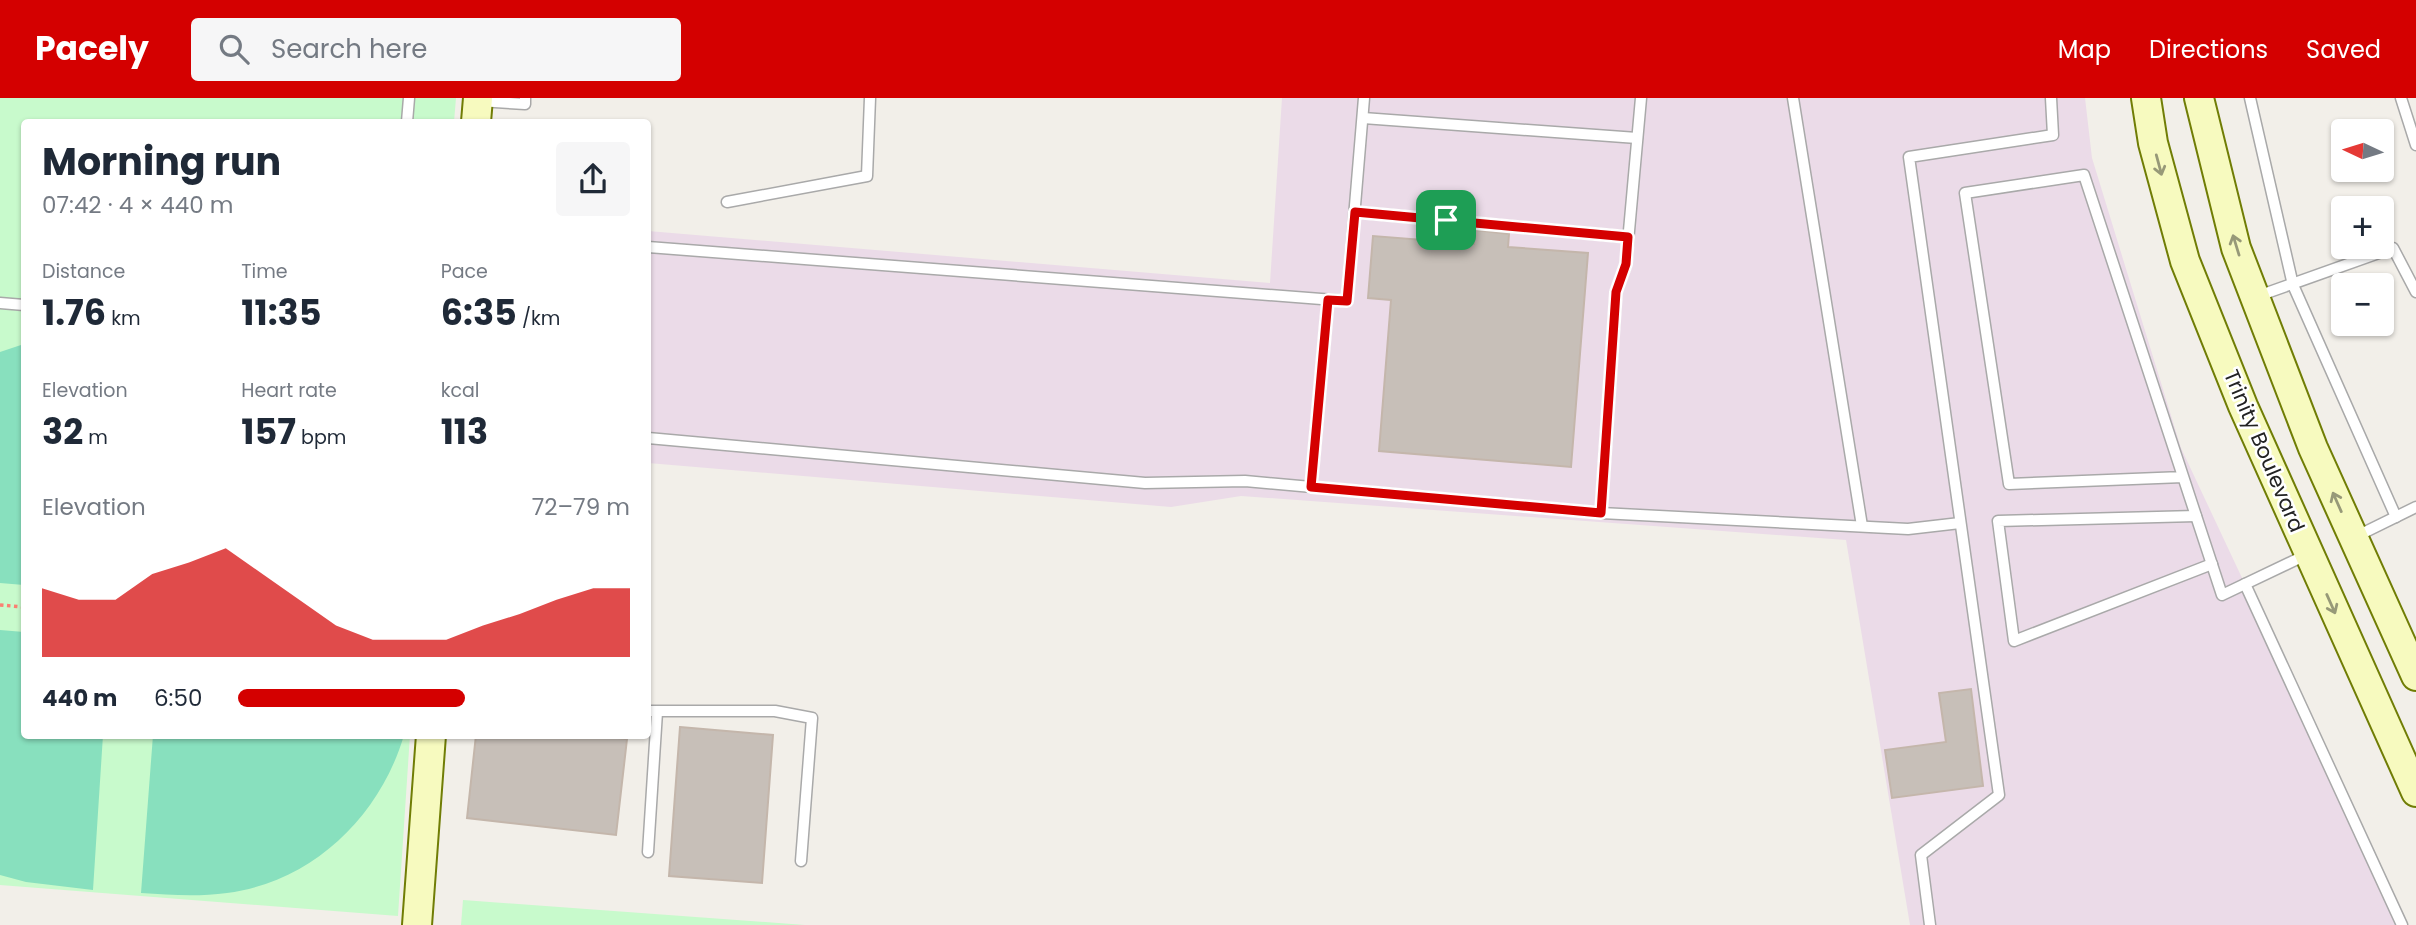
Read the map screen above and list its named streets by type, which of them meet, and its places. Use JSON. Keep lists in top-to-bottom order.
{
  "streets": {
    "main road": ["Trinity Boulevard"]
  },
  "north": "left",
  "page": {
    "header": "Pacely",
    "search": "Search here",
    "nav": ["Map", "Directions", "Saved"],
    "map_buttons": ["+", "−"],
    "heading": ["Morning run", "07:42 · 4 × 440 m"],
    "stats": [
      ["Distance", "1.76 km"],
      ["Time", "11:35"],
      ["Pace", "6:35 /km"],
      ["Elevation", "32 m"],
      ["Heart rate", "157 bpm"],
      ["kcal", "113"]
    ],
    "chart": ["Elevation", "72–79 m"],
    "list": [
      {
        "name": "440 m",
        "note": "6:50"
      }
    ]
  }
}
